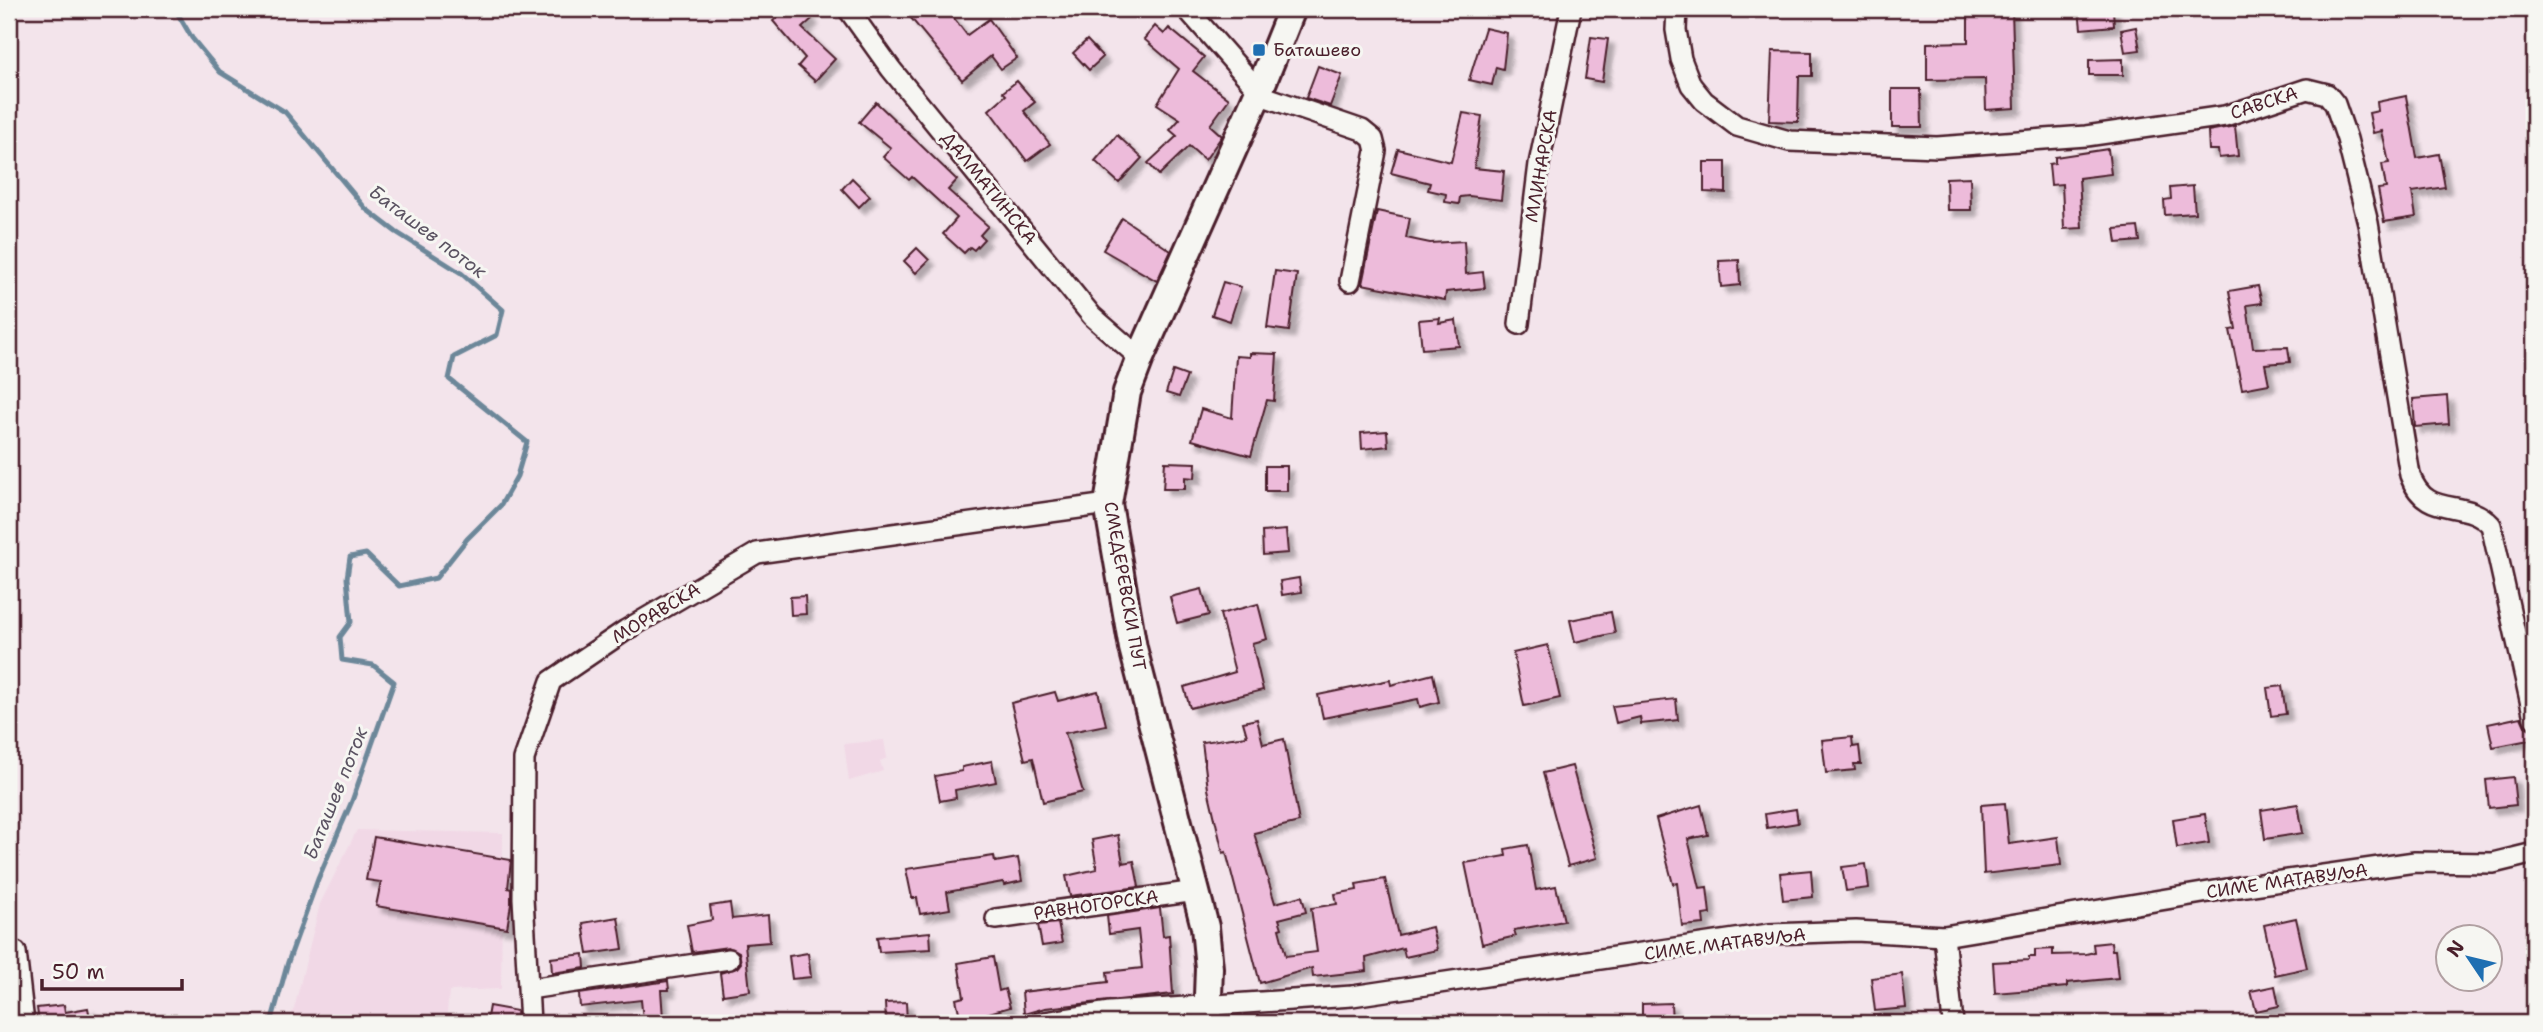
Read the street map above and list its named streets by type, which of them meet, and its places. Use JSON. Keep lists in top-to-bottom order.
{
  "streets": {
    "street": [
      "САВСКА",
      "МЛИНАРСКА",
      "ДАЛМАТИНСКА",
      "СМЕДЕРЕВСКИ ПУТ",
      "МОРАВСКА",
      "СИМЕ МАТАВУЉА",
      "РАВНОГОРСКА"
    ]
  },
  "crossings": [
    ["ДАЛМАТИНСКА", "СМЕДЕРЕВСКИ ПУТ"],
    ["СМЕДЕРЕВСКИ ПУТ", "МОРАВСКА"],
    ["СМЕДЕРЕВСКИ ПУТ", "СИМЕ МАТАВУЉА"],
    ["СМЕДЕРЕВСКИ ПУТ", "РАВНОГОРСКА"]
  ],
  "water": ["Баташев поток"],
  "places": {
    "transit": ["Баташево"]
  },
  "scale_bar": "50 m",
  "north": "top left"
}
